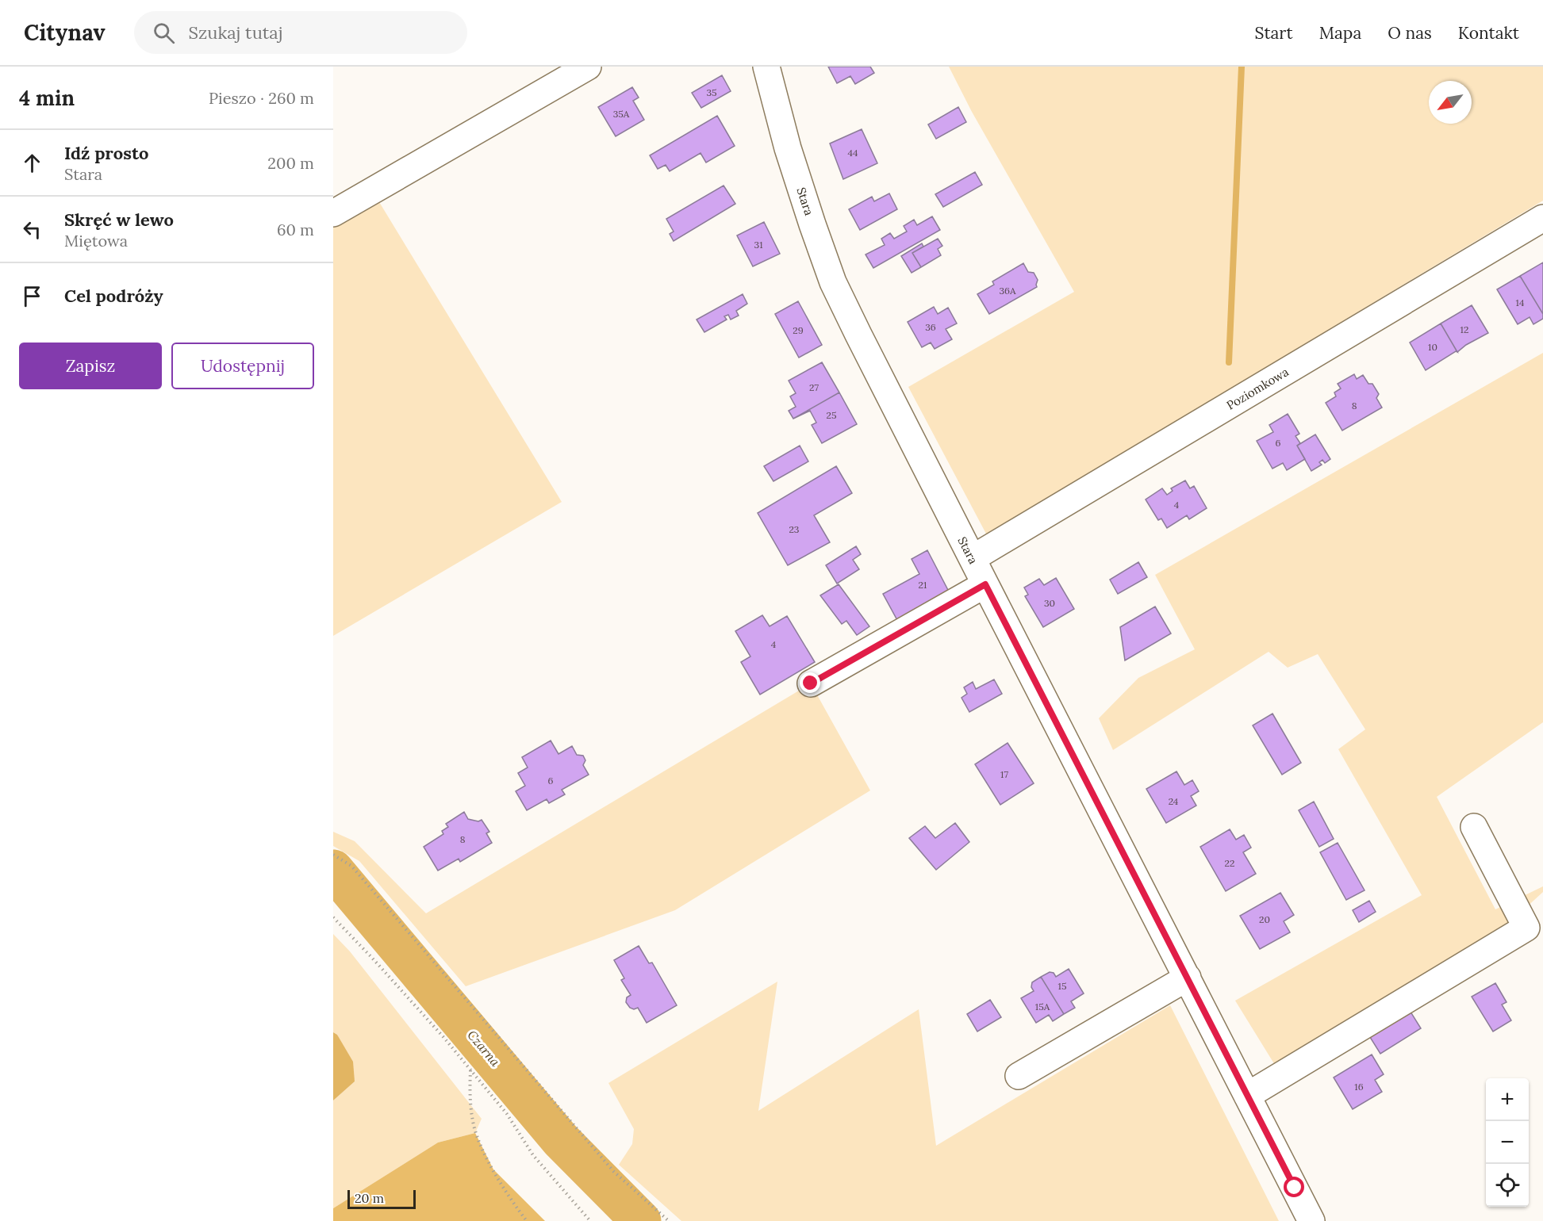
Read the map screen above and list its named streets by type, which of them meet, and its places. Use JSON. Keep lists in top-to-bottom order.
{
  "streets": {
    "street": ["Stara", "Poziomkowa"]
  },
  "crossings": [
    ["Stara", "Poziomkowa"]
  ],
  "water": ["Czarna"],
  "house_numbers": [
    "35",
    "35A",
    "44",
    "31",
    "36A",
    "14",
    "36",
    "12",
    "29",
    "10",
    "27",
    "8",
    "25",
    "6",
    "4",
    "23",
    "21",
    "30",
    "4",
    "17",
    "6",
    "24",
    "8",
    "22",
    "20",
    "15",
    "15A",
    "16"
  ],
  "scale_bar": "20 m",
  "north": "bottom left",
  "page": {
    "header": "Citynav",
    "search": "Szukaj tutaj",
    "nav": [
      "Start",
      "Mapa",
      "O nas",
      "Kontakt"
    ],
    "heading": ["4 min", "Pieszo · 260 m"],
    "list": [
      ["Idź prosto", "Stara", "200 m"],
      ["Skręć w lewo", "Miętowa", "60 m"],
      "Cel podróży"
    ],
    "buttons": ["Zapisz", "Udostępnij"],
    "map_buttons": ["+", "−"],
    "scale": "20 m"
  }
}
